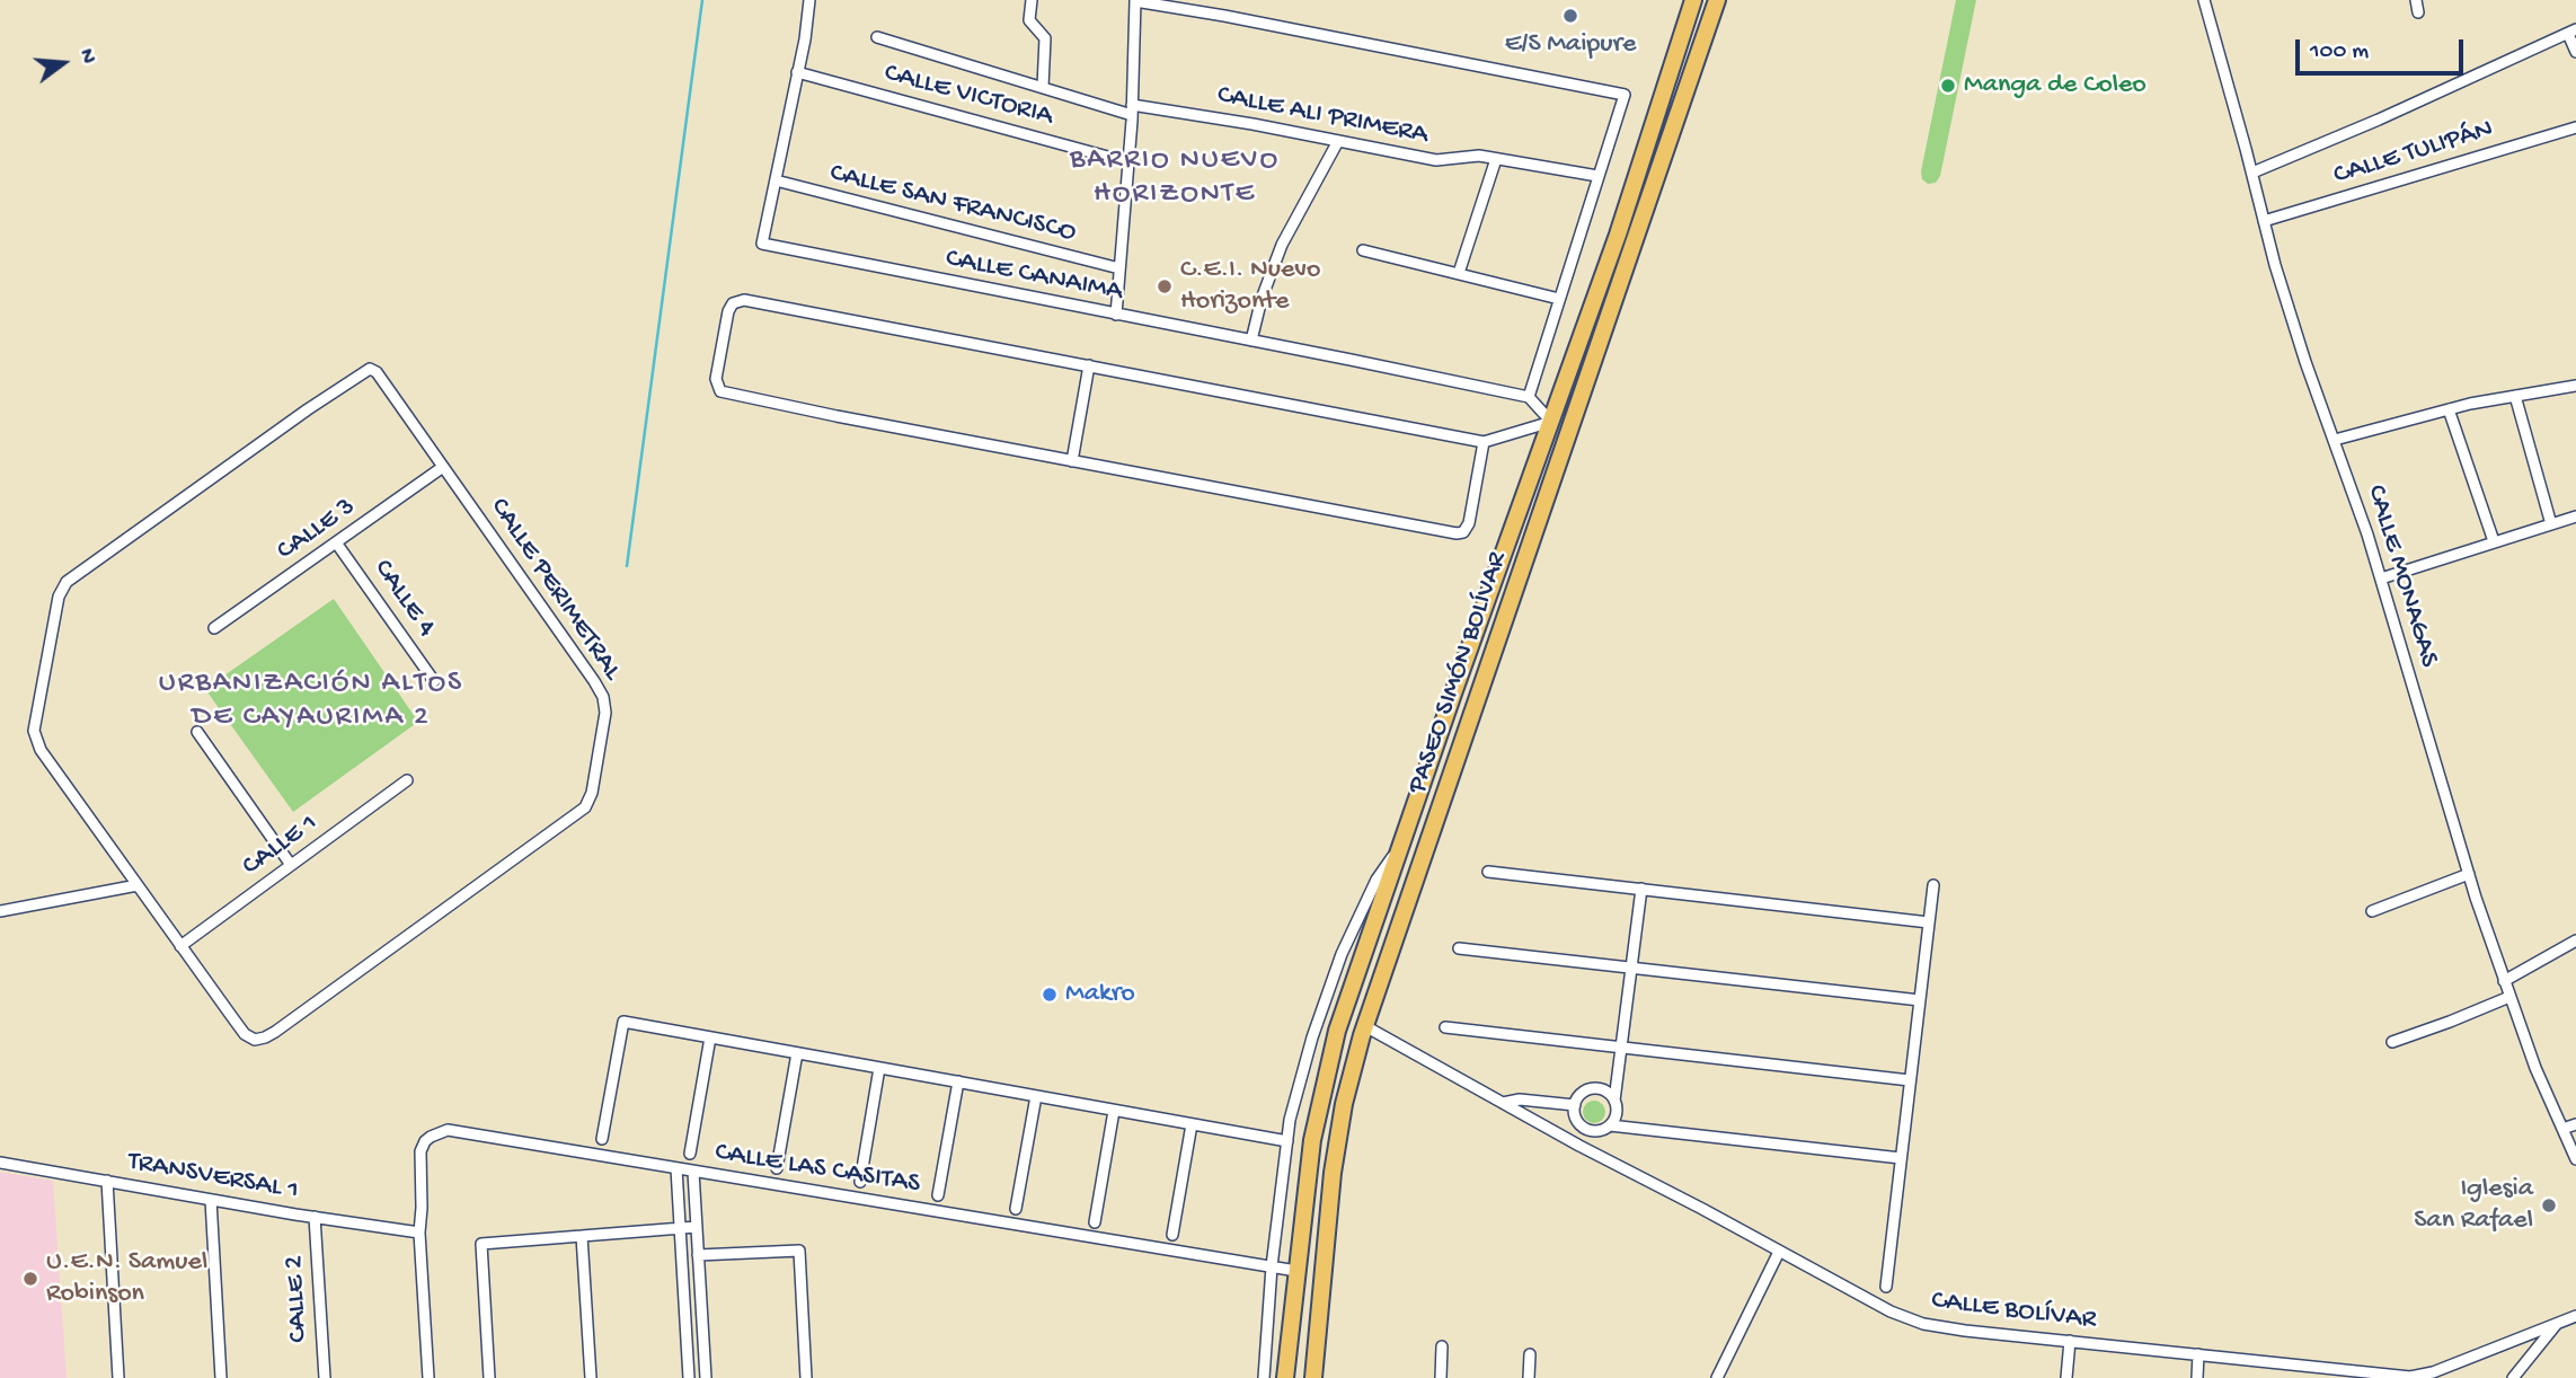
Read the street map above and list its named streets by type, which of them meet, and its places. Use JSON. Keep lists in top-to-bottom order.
{
  "streets": {
    "main road": ["PASEO SIMÓN BOLÍVAR"],
    "street": [
      "CALLE VICTORIA",
      "CALLE ALI PRIMERA",
      "CALLE TULIPÁN",
      "CALLE SAN FRANCISCO",
      "CALLE CANAIMA",
      "CALLE 3",
      "CALLE MONAGAS",
      "CALLE PERIMETRAL",
      "CALLE 4",
      "CALLE 1",
      "CALLE LAS CASITAS",
      "TRANSVERSAL 1",
      "CALLE 2",
      "CALLE BOLÍVAR"
    ]
  },
  "crossings": [
    ["CALLE TULIPÁN", "CALLE MONAGAS"],
    ["CALLE SAN FRANCISCO", "CALLE CANAIMA"],
    ["CALLE 3", "CALLE PERIMETRAL"],
    ["CALLE 3", "CALLE 4"],
    ["CALLE PERIMETRAL", "CALLE 1"],
    ["PASEO SIMÓN BOLÍVAR", "CALLE LAS CASITAS"],
    ["PASEO SIMÓN BOLÍVAR", "CALLE BOLÍVAR"],
    ["CALLE LAS CASITAS", "TRANSVERSAL 1"],
    ["TRANSVERSAL 1", "CALLE 2"]
  ],
  "districts": ["BARRIO NUEVO HORIZONTE", "URBANIZACIÓN ALTOS DE CAYAURIMA 2"],
  "places": [
    "E/S Maipure",
    "Manga de Coleo",
    "C.E.I. Nuevo Horizonte",
    "Makro",
    "Iglesia San Rafael",
    "U.E.N. Samuel Robinson"
  ],
  "scale_bar": "100 m",
  "north": "right"
}
